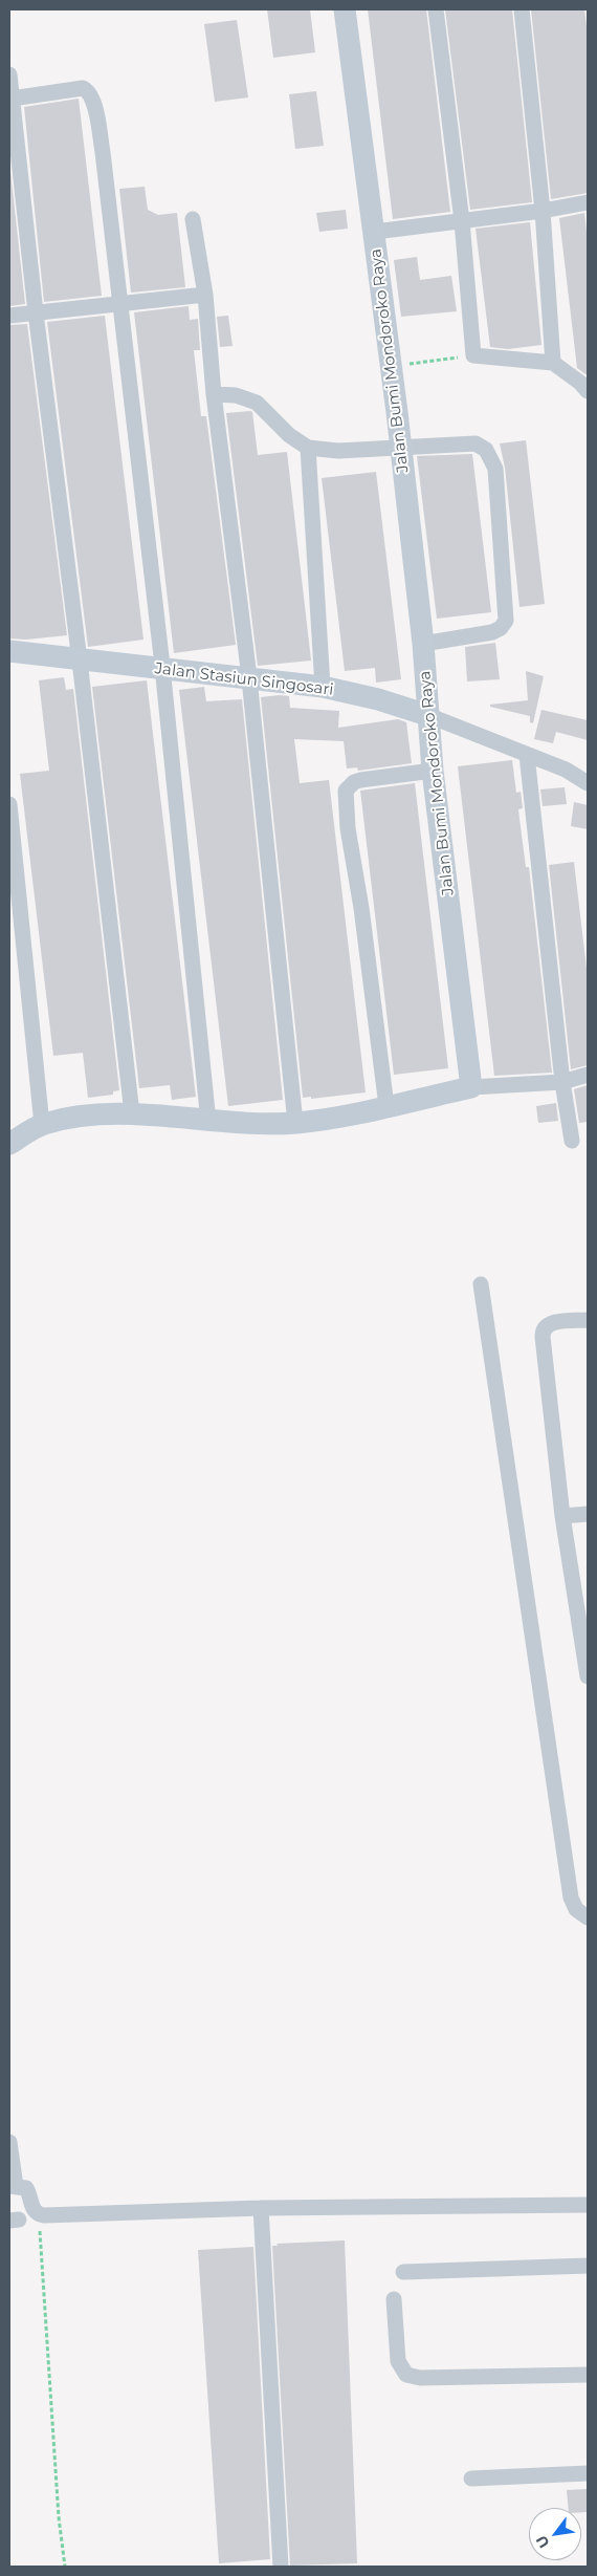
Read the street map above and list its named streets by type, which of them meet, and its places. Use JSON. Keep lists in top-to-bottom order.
{
  "streets": {
    "street": ["Jalan Bumi Mondoroko Raya", "Jalan Stasiun Singosari"]
  },
  "crossings": [
    ["Jalan Bumi Mondoroko Raya", "Jalan Stasiun Singosari"]
  ],
  "north": "bottom left"
}
